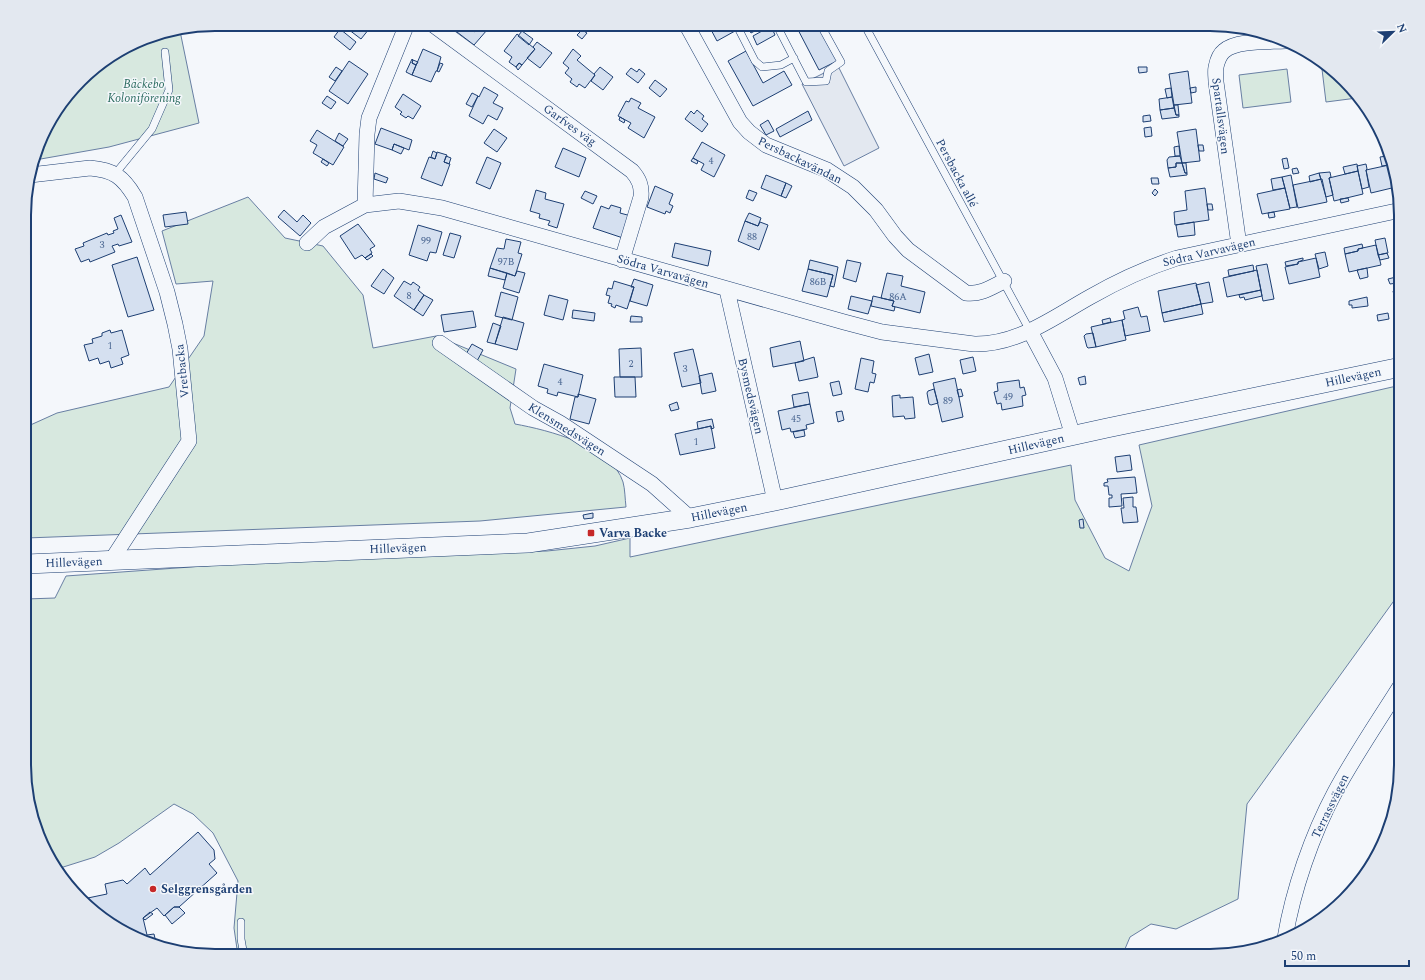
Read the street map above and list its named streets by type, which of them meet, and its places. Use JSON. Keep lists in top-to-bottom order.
{
  "streets": {
    "street": [
      "Spartallsvägen",
      "Garfves väg",
      "Persbackavändan",
      "Södra Varvavägen",
      "Vretbacka",
      "Hillevägen",
      "Bysmedsvägen",
      "Klensmedsvägen",
      "Terrassvägen"
    ],
    "lane": ["Persbacka allé"]
  },
  "crossings": [
    ["Spartallsvägen", "Södra Varvavägen"],
    ["Garfves väg", "Södra Varvavägen"],
    ["Persbackavändan", "Persbacka allé"],
    ["Persbacka allé", "Södra Varvavägen"],
    ["Södra Varvavägen", "Bysmedsvägen"],
    ["Vretbacka", "Hillevägen"],
    ["Hillevägen", "Bysmedsvägen"],
    ["Hillevägen", "Klensmedsvägen"]
  ],
  "parks": ["Bäckebo Koloniförening"],
  "places": {
    "transit": ["Varva Backe"],
    "other": ["Selggrensgården"]
  },
  "house_numbers": [
    "4",
    "88",
    "99",
    "3",
    "97B",
    "86B",
    "8",
    "86A",
    "1",
    "2",
    "3",
    "4",
    "49",
    "89",
    "45",
    "1"
  ],
  "scale_bar": "50 m",
  "north": "top right"
}
